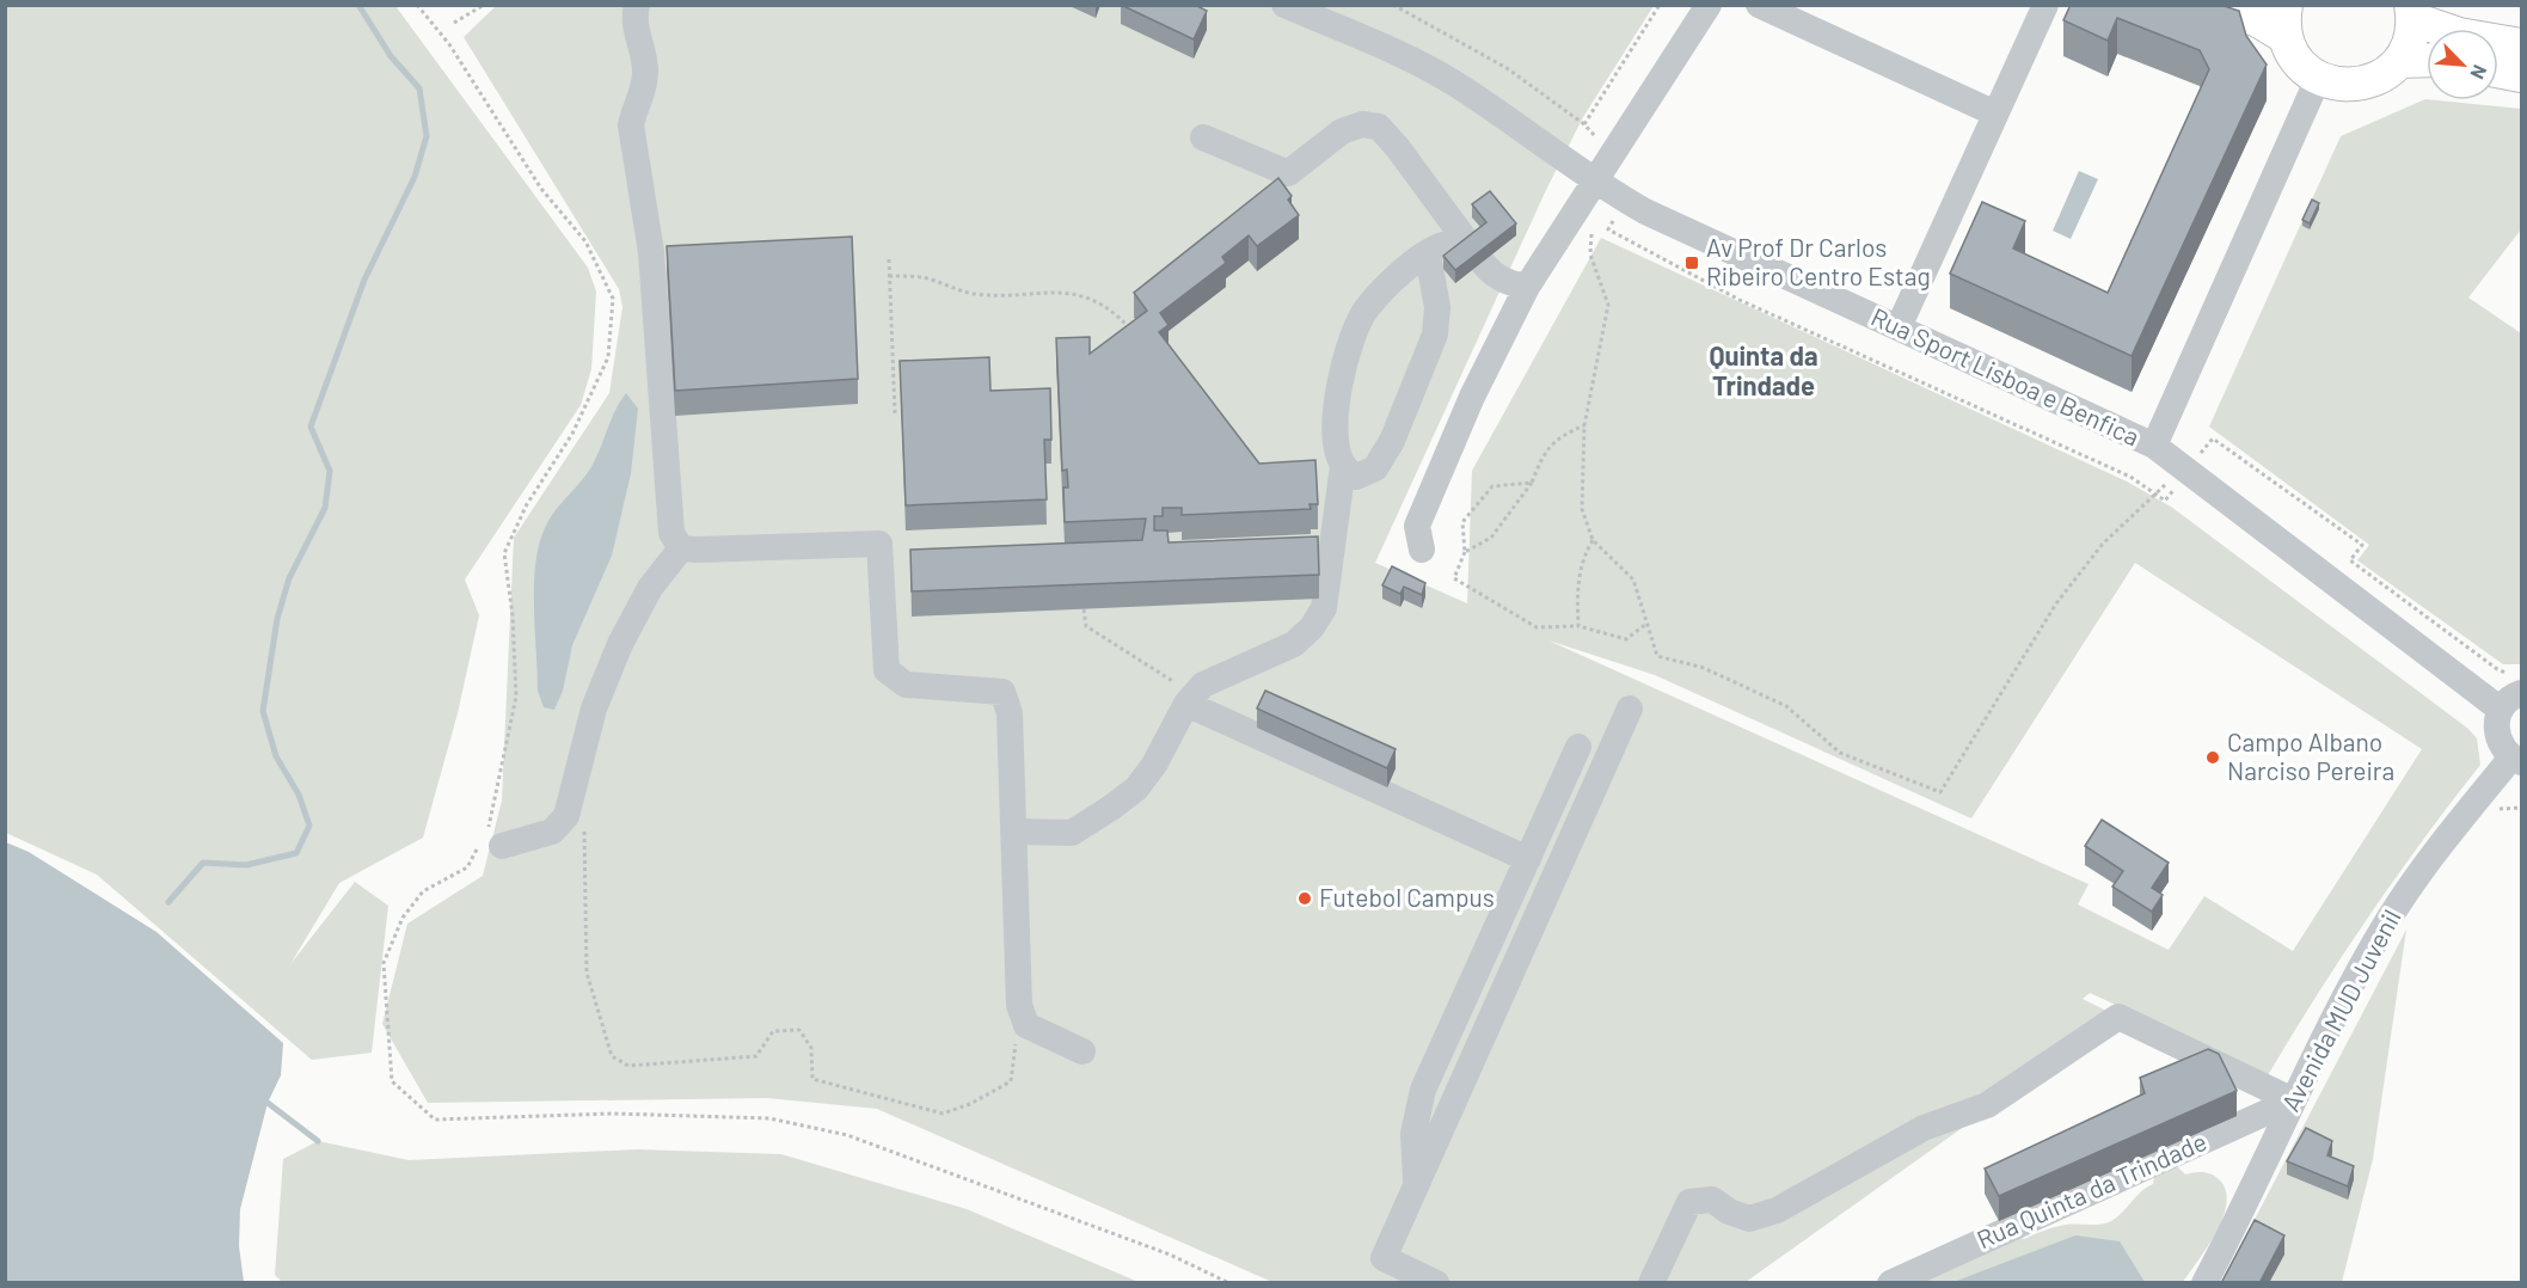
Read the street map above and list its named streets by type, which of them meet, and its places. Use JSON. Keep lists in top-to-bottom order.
{
  "streets": {
    "street": ["Rua Sport Lisboa e Benfica", "Avenida MUD Juvenil", "Rua Quinta da Trindade"]
  },
  "crossings": [
    ["Avenida MUD Juvenil", "Rua Quinta da Trindade"]
  ],
  "districts": ["Quinta da Trindade"],
  "places": {
    "transit": ["Av Prof Dr Carlos Ribeiro Centro Estag"],
    "other": ["Campo Albano Narciso Pereira", "Futebol Campus"]
  },
  "north": "bottom right"
}
